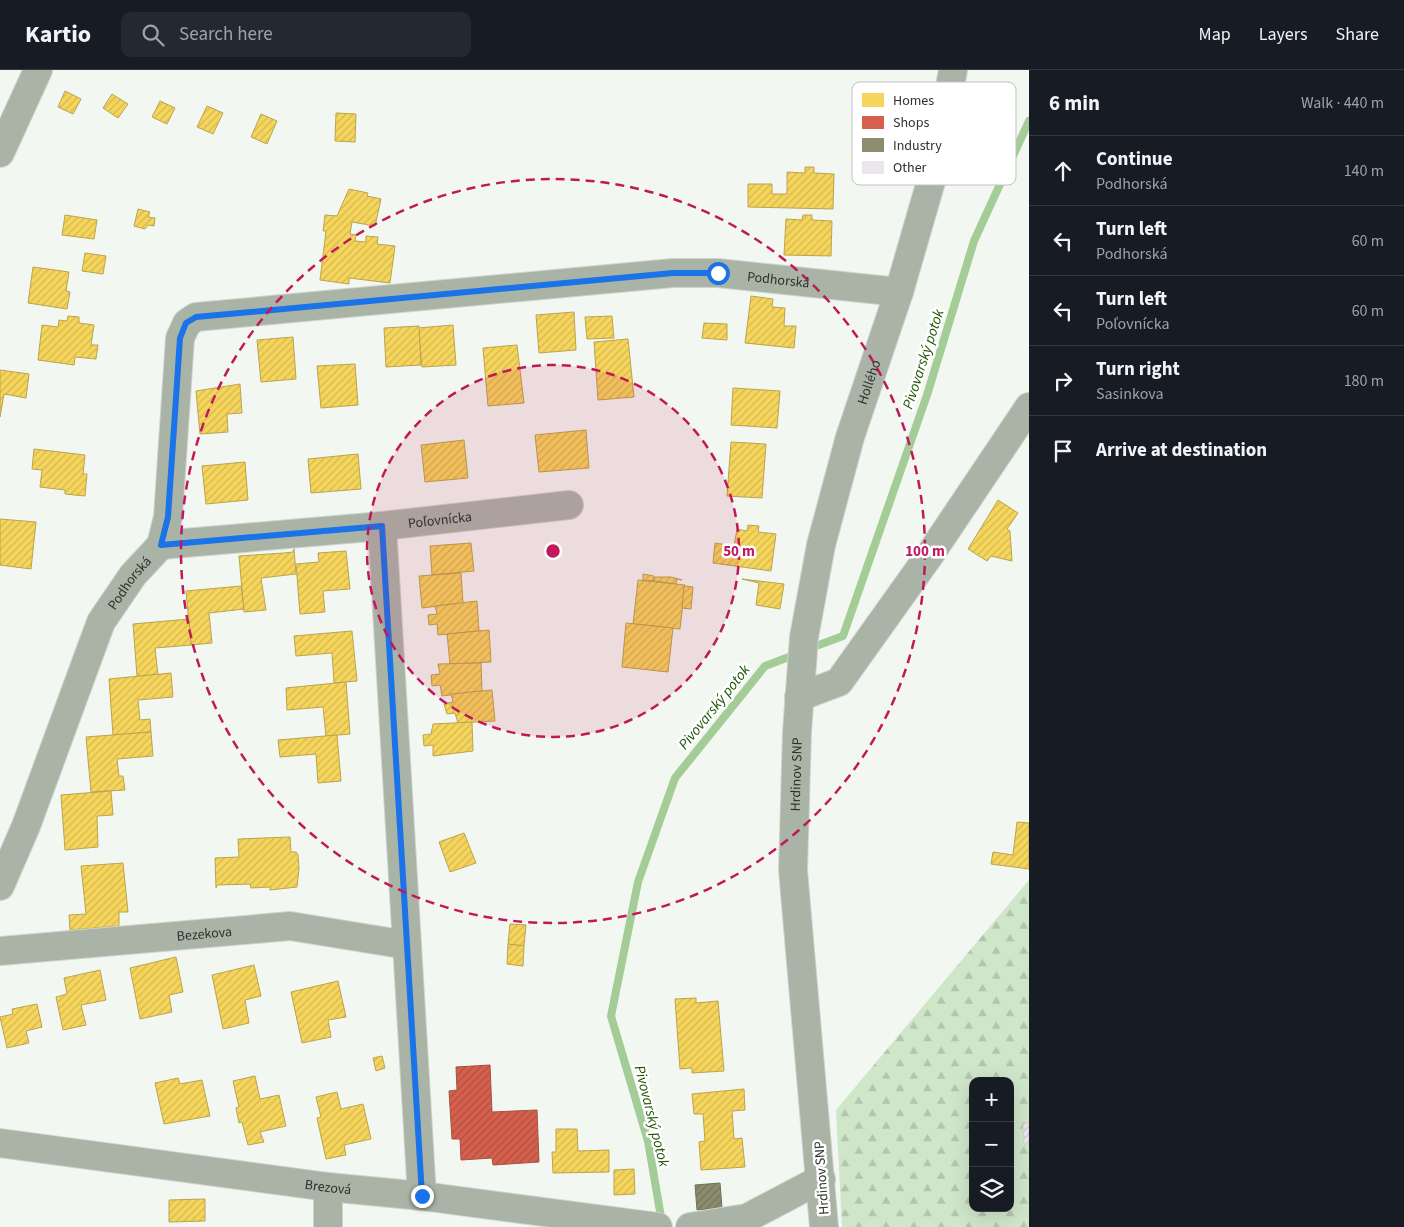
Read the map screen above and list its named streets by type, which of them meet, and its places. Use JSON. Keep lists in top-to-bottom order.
{
  "streets": {
    "street": [
      "Podhorská",
      "Hollého",
      "Poľovnícka",
      "Hrdinov SNP",
      "Bezekova",
      "Brezová"
    ]
  },
  "crossings": [
    ["Podhorská", "Hollého"],
    ["Podhorská", "Poľovnícka"],
    ["Hollého", "Hrdinov SNP"]
  ],
  "water": ["Pivovarský potok"],
  "legend": [
    "Homes",
    "Shops",
    "Industry",
    "Other"
  ],
  "page": {
    "header": "Kartio",
    "search": "Search here",
    "nav": ["Map", "Layers", "Share"],
    "heading": ["6 min", "Walk · 440 m"],
    "list": [
      ["Continue", "Podhorská", "140 m"],
      ["Turn left", "Podhorská", "60 m"],
      ["Turn left", "Poľovnícka", "60 m"],
      ["Turn right", "Sasinkova", "180 m"],
      "Arrive at destination"
    ],
    "map_buttons": ["+", "−"]
  },
  "rings": ["50 m", "100 m"]
}
